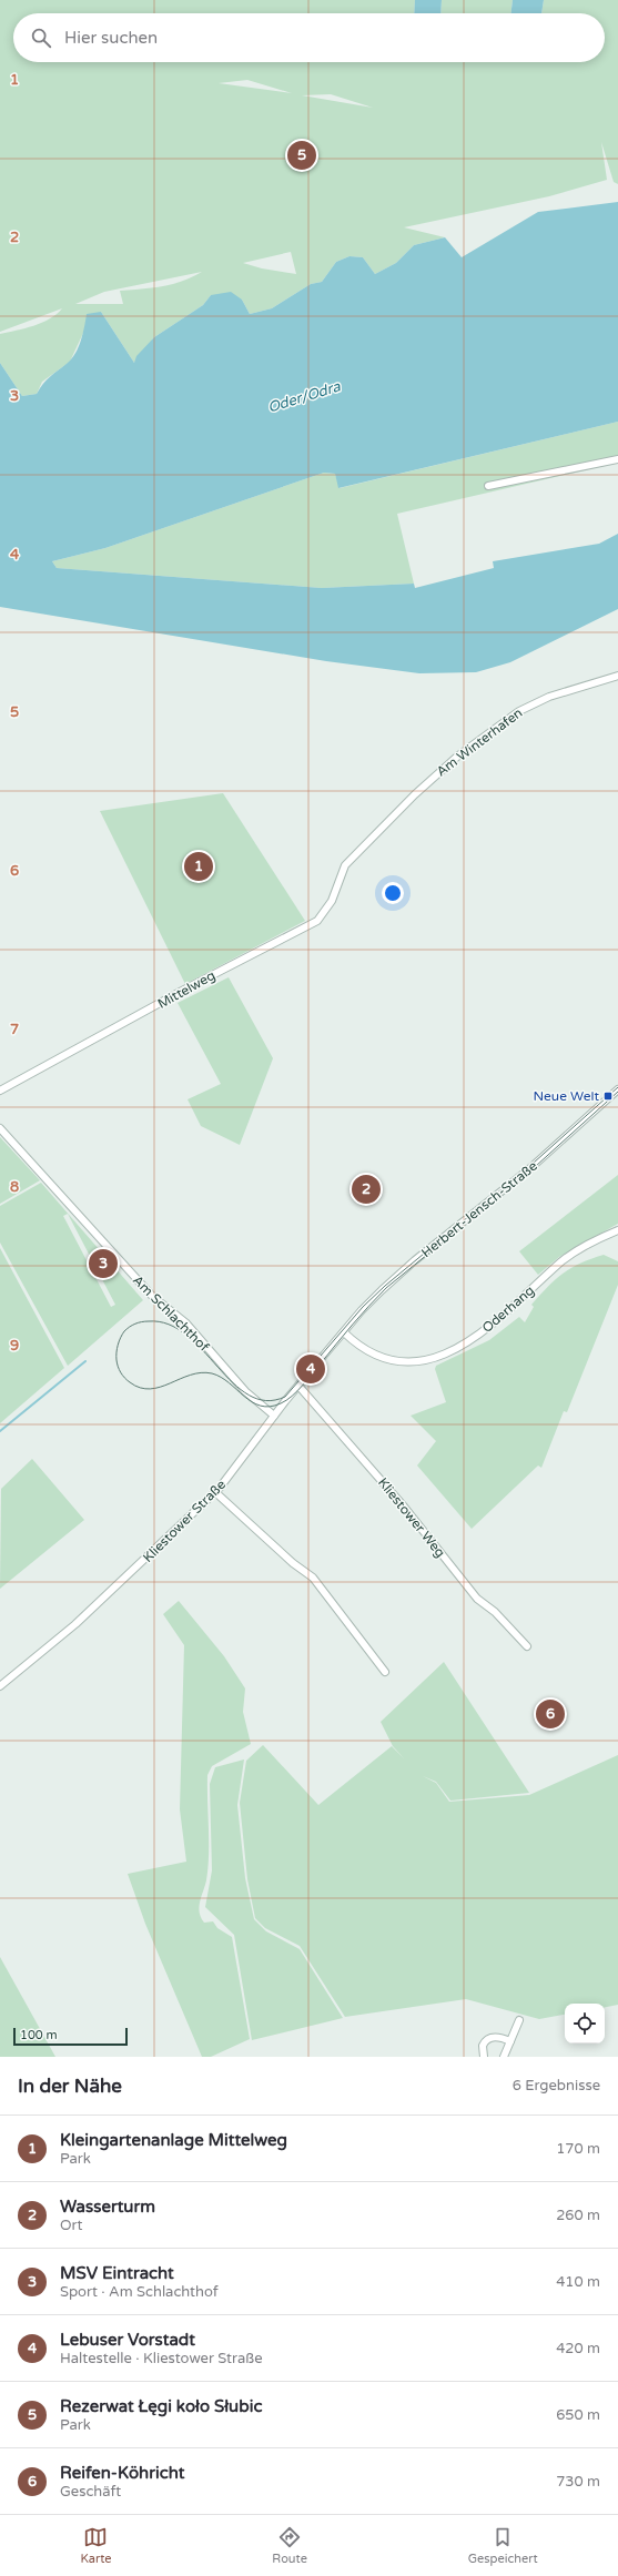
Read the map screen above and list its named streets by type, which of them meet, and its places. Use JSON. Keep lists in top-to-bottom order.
{
  "streets": {
    "street": [
      "Am Winterhafen",
      "Mittelweg",
      "Herbert-Jensch-Straße",
      "Oderhang",
      "Am Schlachthof",
      "Kliestower Weg",
      "Kliestower Straße"
    ]
  },
  "crossings": [
    ["Am Winterhafen", "Mittelweg"],
    ["Herbert-Jensch-Straße", "Oderhang"],
    ["Herbert-Jensch-Straße", "Kliestower Straße"],
    ["Oderhang", "Kliestower Straße"],
    ["Am Schlachthof", "Kliestower Straße"],
    ["Kliestower Weg", "Kliestower Straße"]
  ],
  "water": ["Oder/Odra"],
  "places": {
    "transit": ["Neue Welt"]
  },
  "scale_bar": "100 m",
  "page": {
    "search": "Hier suchen",
    "pins": [
      "5",
      "1",
      "2",
      "3",
      "4",
      "6"
    ],
    "scale": "100 m",
    "heading": ["In der Nähe", "6 Ergebnisse"],
    "list": [
      {
        "mark": "1",
        "name": "Kleingartenanlage Mittelweg",
        "note": "Park",
        "value": "170 m"
      },
      {
        "mark": "2",
        "name": "Wasserturm",
        "note": "Ort",
        "value": "260 m"
      },
      {
        "mark": "3",
        "name": "MSV Eintracht",
        "note": "Sport · Am Schlachthof",
        "value": "410 m"
      },
      {
        "mark": "4",
        "name": "Lebuser Vorstadt",
        "note": "Haltestelle · Kliestower Straße",
        "value": "420 m"
      },
      {
        "mark": "5",
        "name": "Rezerwat Łęgi koło Słubic",
        "note": "Park",
        "value": "650 m"
      },
      {
        "mark": "6",
        "name": "Reifen-Köhricht",
        "note": "Geschäft",
        "value": "730 m"
      }
    ],
    "nav": ["Karte", "Route", "Gespeichert"]
  },
  "grid": {
    "rows": [
      "1",
      "2",
      "3",
      "4",
      "5",
      "6",
      "7",
      "8",
      "9"
    ]
  }
}
